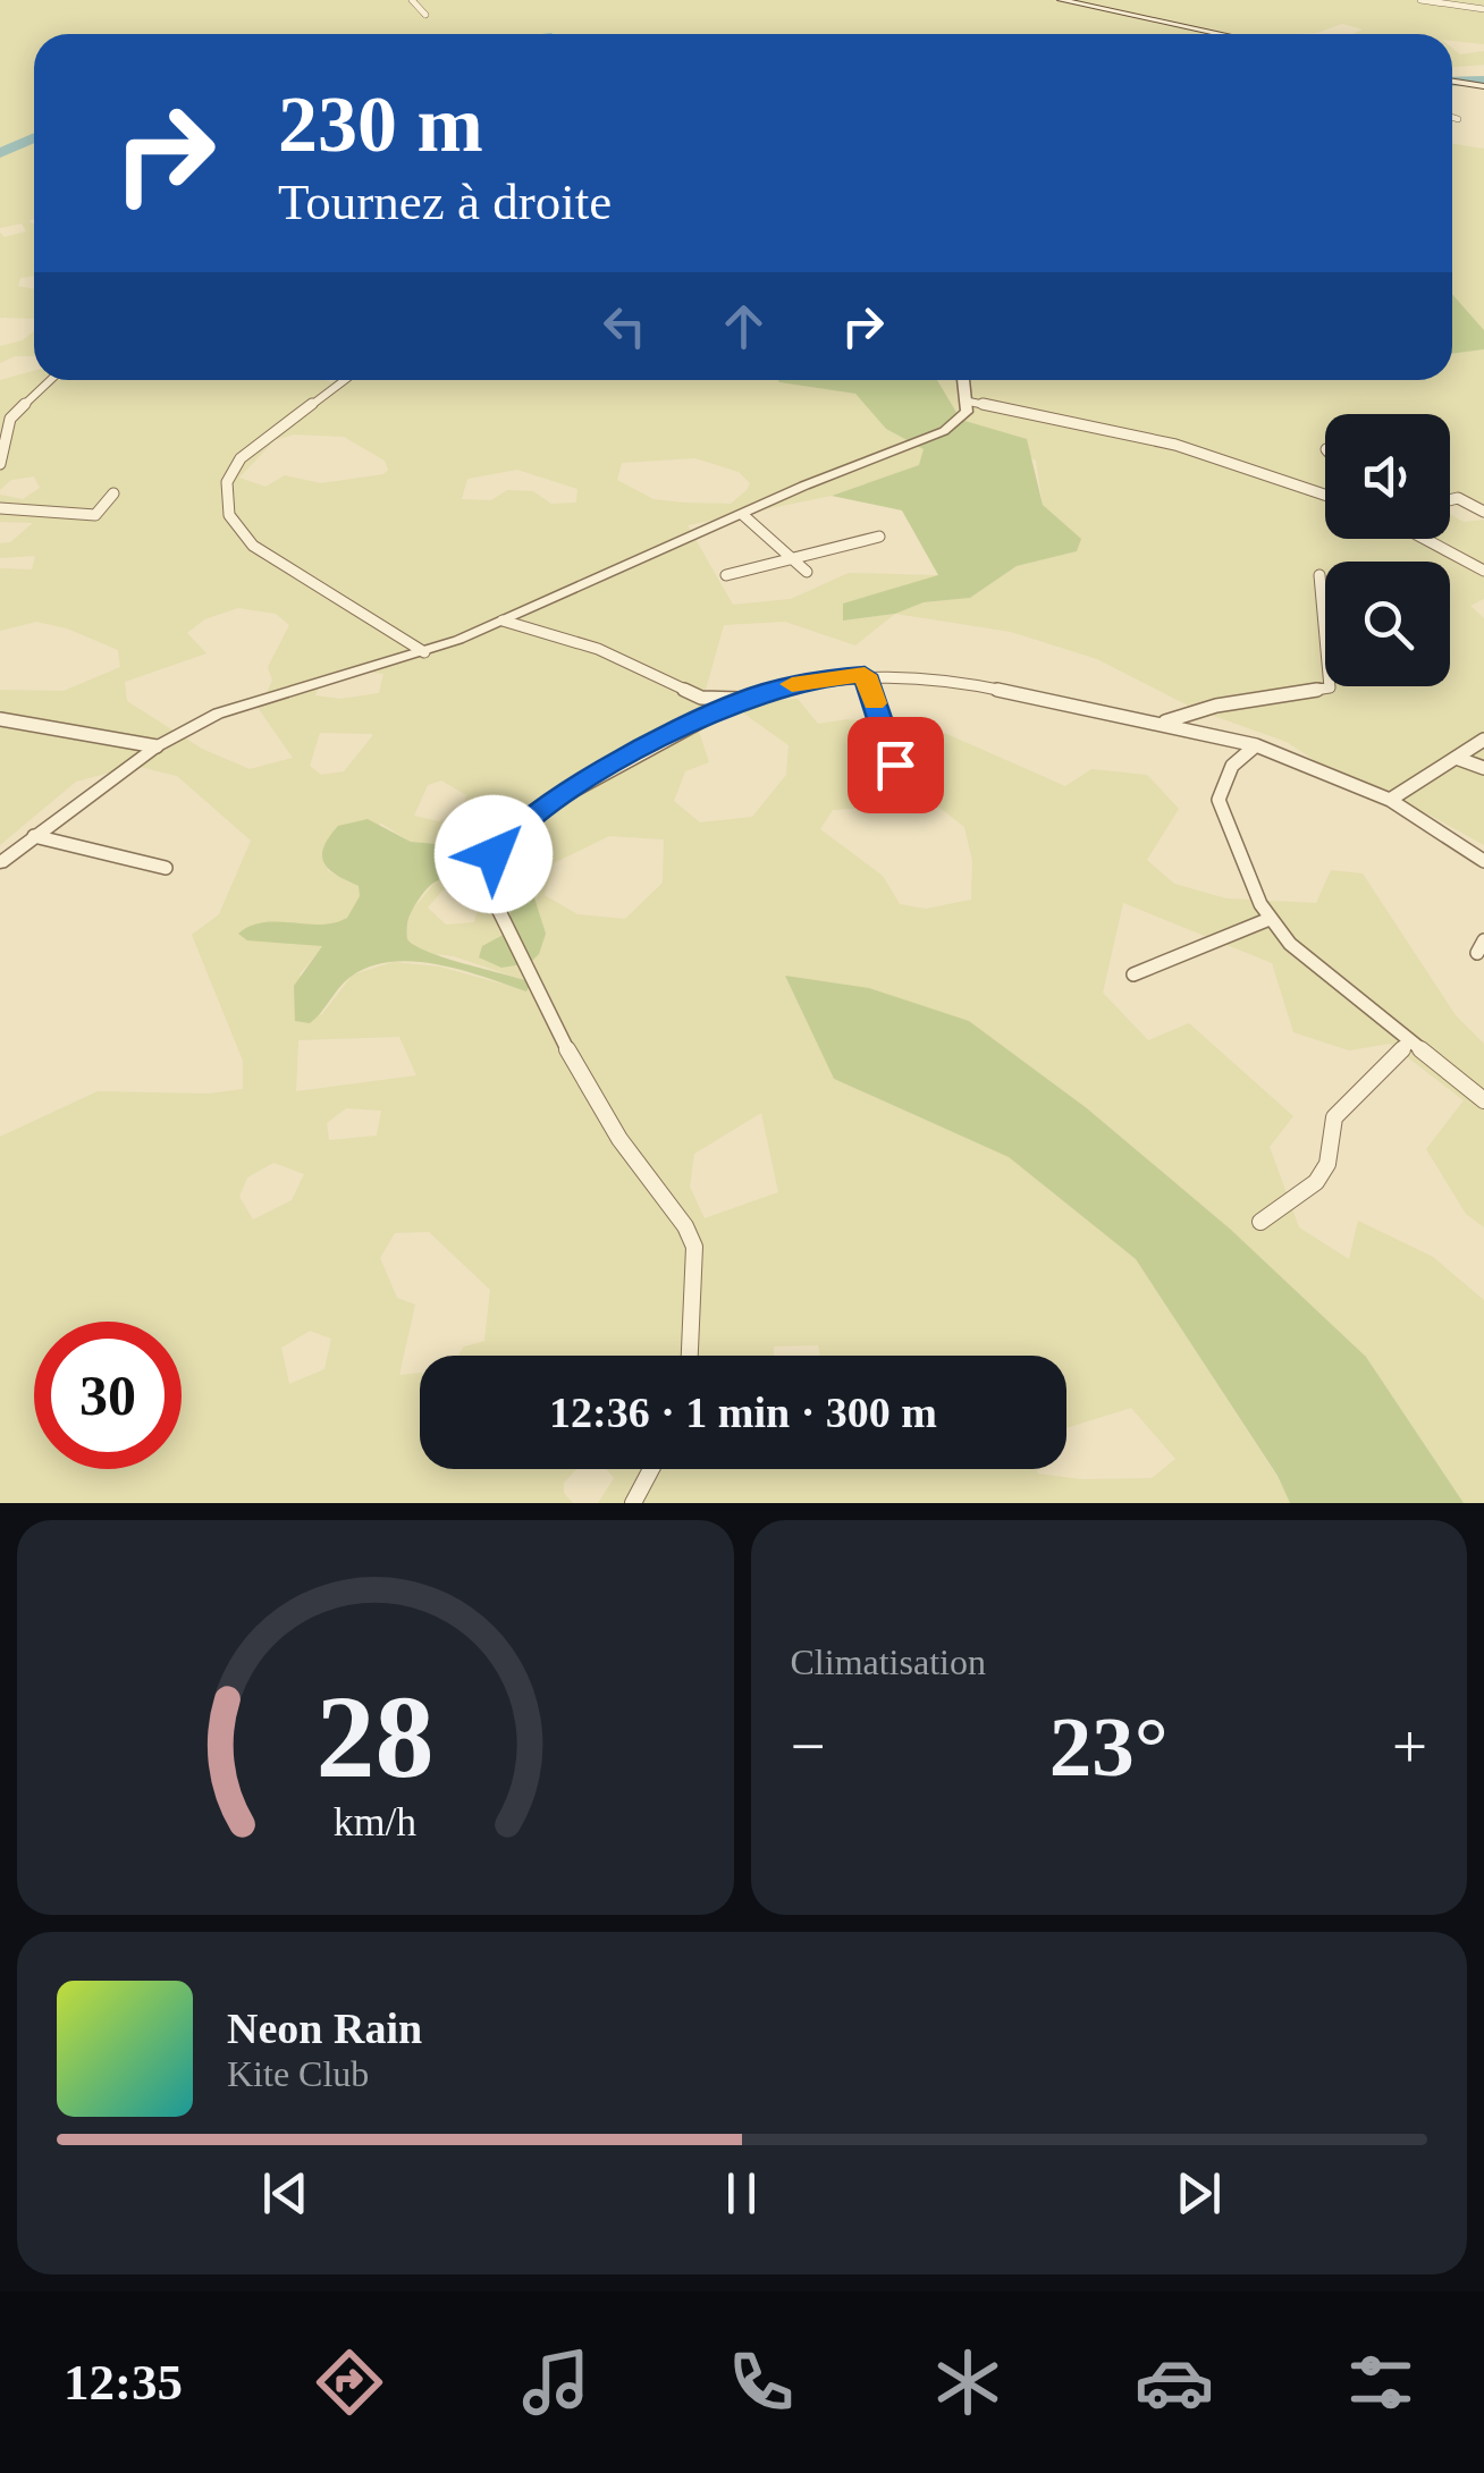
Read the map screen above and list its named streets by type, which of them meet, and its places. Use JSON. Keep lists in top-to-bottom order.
{
  "page": {
    "turn": ["230 m", "Tournez à droite"],
    "limit": "30",
    "trip": "12:36 · 1 min · 300 m",
    "tile": "Climatisation",
    "heat": ["−", "23°", "+"],
    "song": ["Neon Rain", "Kite Club"],
    "tabs": "12:35",
    "gauge": ["28", "km/h"]
  }
}
